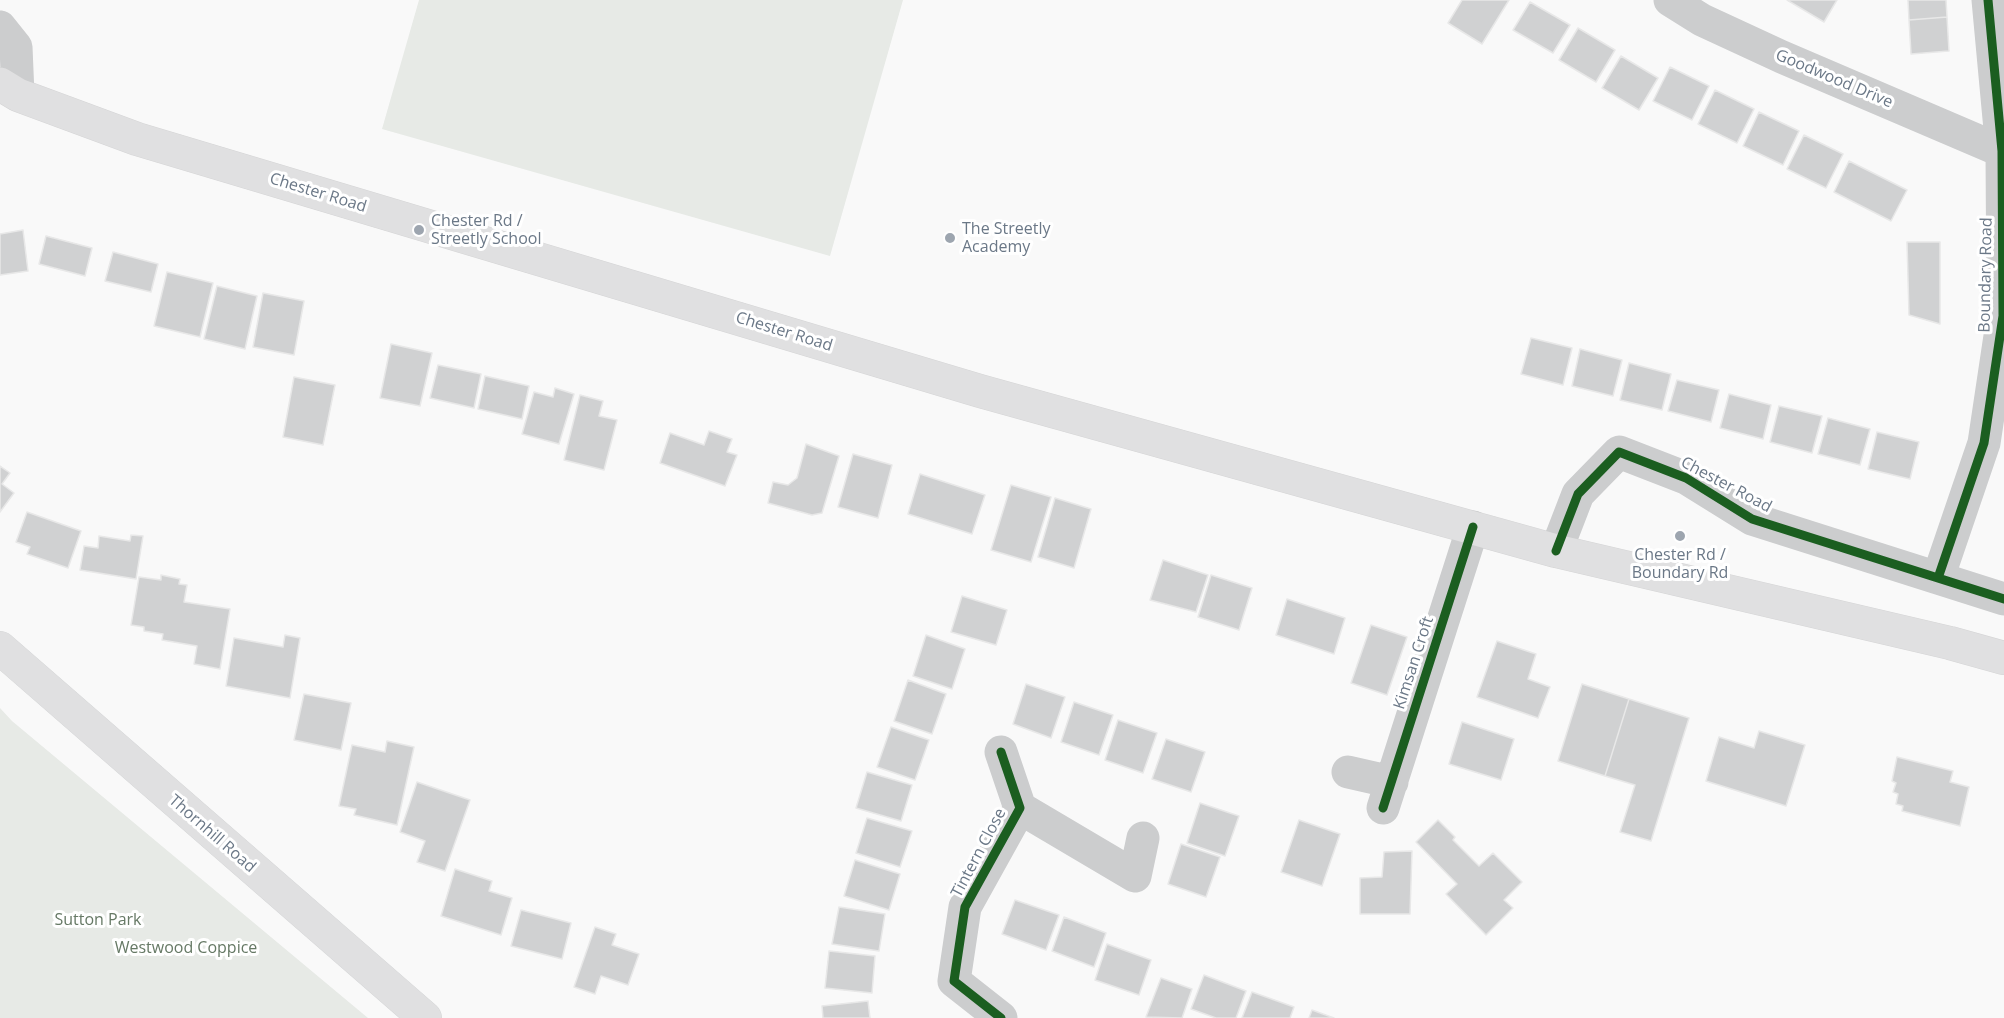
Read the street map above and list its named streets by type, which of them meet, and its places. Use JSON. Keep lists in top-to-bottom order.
{
  "streets": {
    "main road": ["Chester Road", "Thornhill Road"],
    "street": [
      "Goodwood Drive",
      "Boundary Road",
      "Kimsan Croft",
      "Tintern Close"
    ]
  },
  "crossings": [
    ["Goodwood Drive", "Boundary Road"],
    ["Chester Road", "Boundary Road"],
    ["Chester Road", "Kimsan Croft"]
  ],
  "parks": ["Sutton Park", "Westwood Coppice"],
  "places": ["Chester Rd / Streetly School", "The Streetly Academy", "Chester Rd / Boundary Rd"]
}
